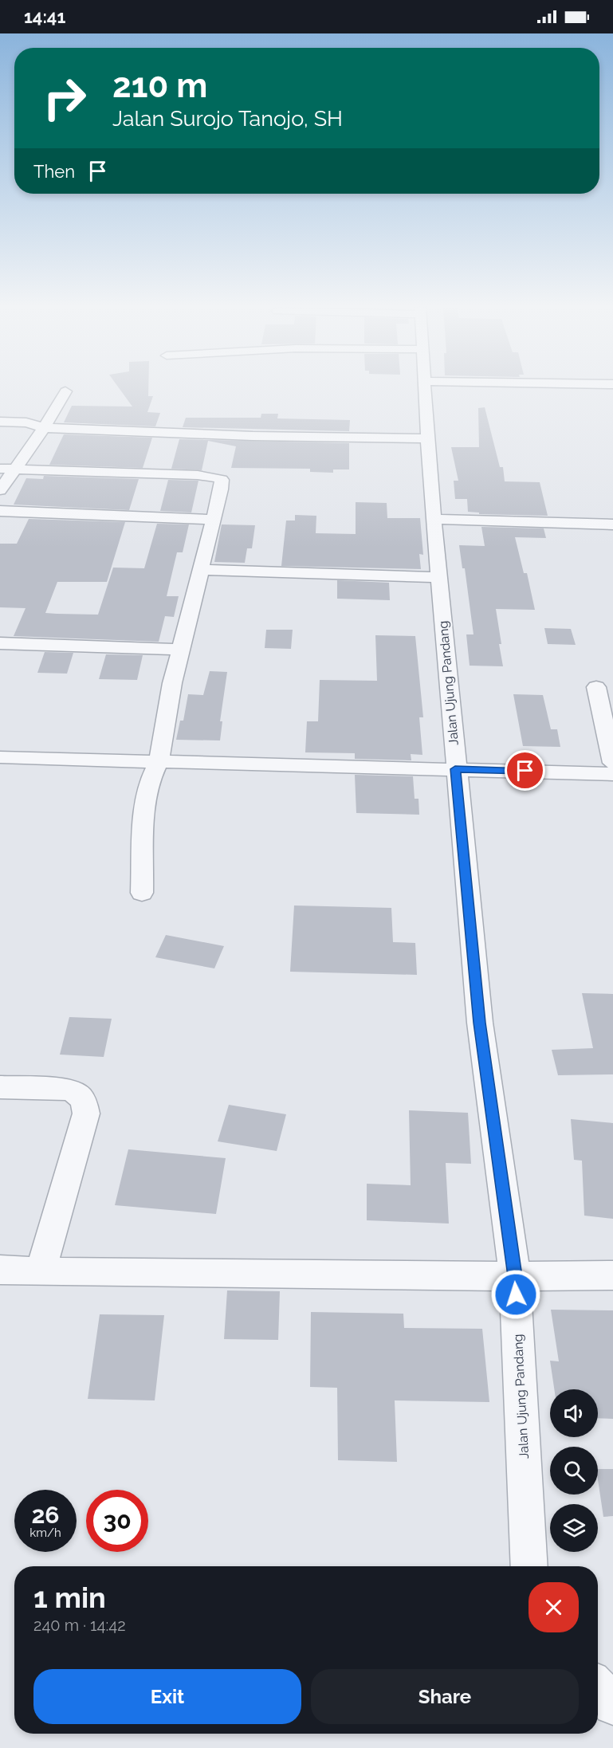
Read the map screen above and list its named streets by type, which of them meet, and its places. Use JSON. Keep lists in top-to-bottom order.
{
  "streets": {
    "street": ["Jalan Ujung Pandang"]
  },
  "page": {
    "status": "14:41",
    "turn": ["210 m", "Jalan Surojo Tanojo, SH"],
    "then": "Then",
    "speed": "26 km/h",
    "limit": "30",
    "heading": ["1 min", "240 m · 14:42"],
    "buttons": ["Exit", "Share"]
  }
}
